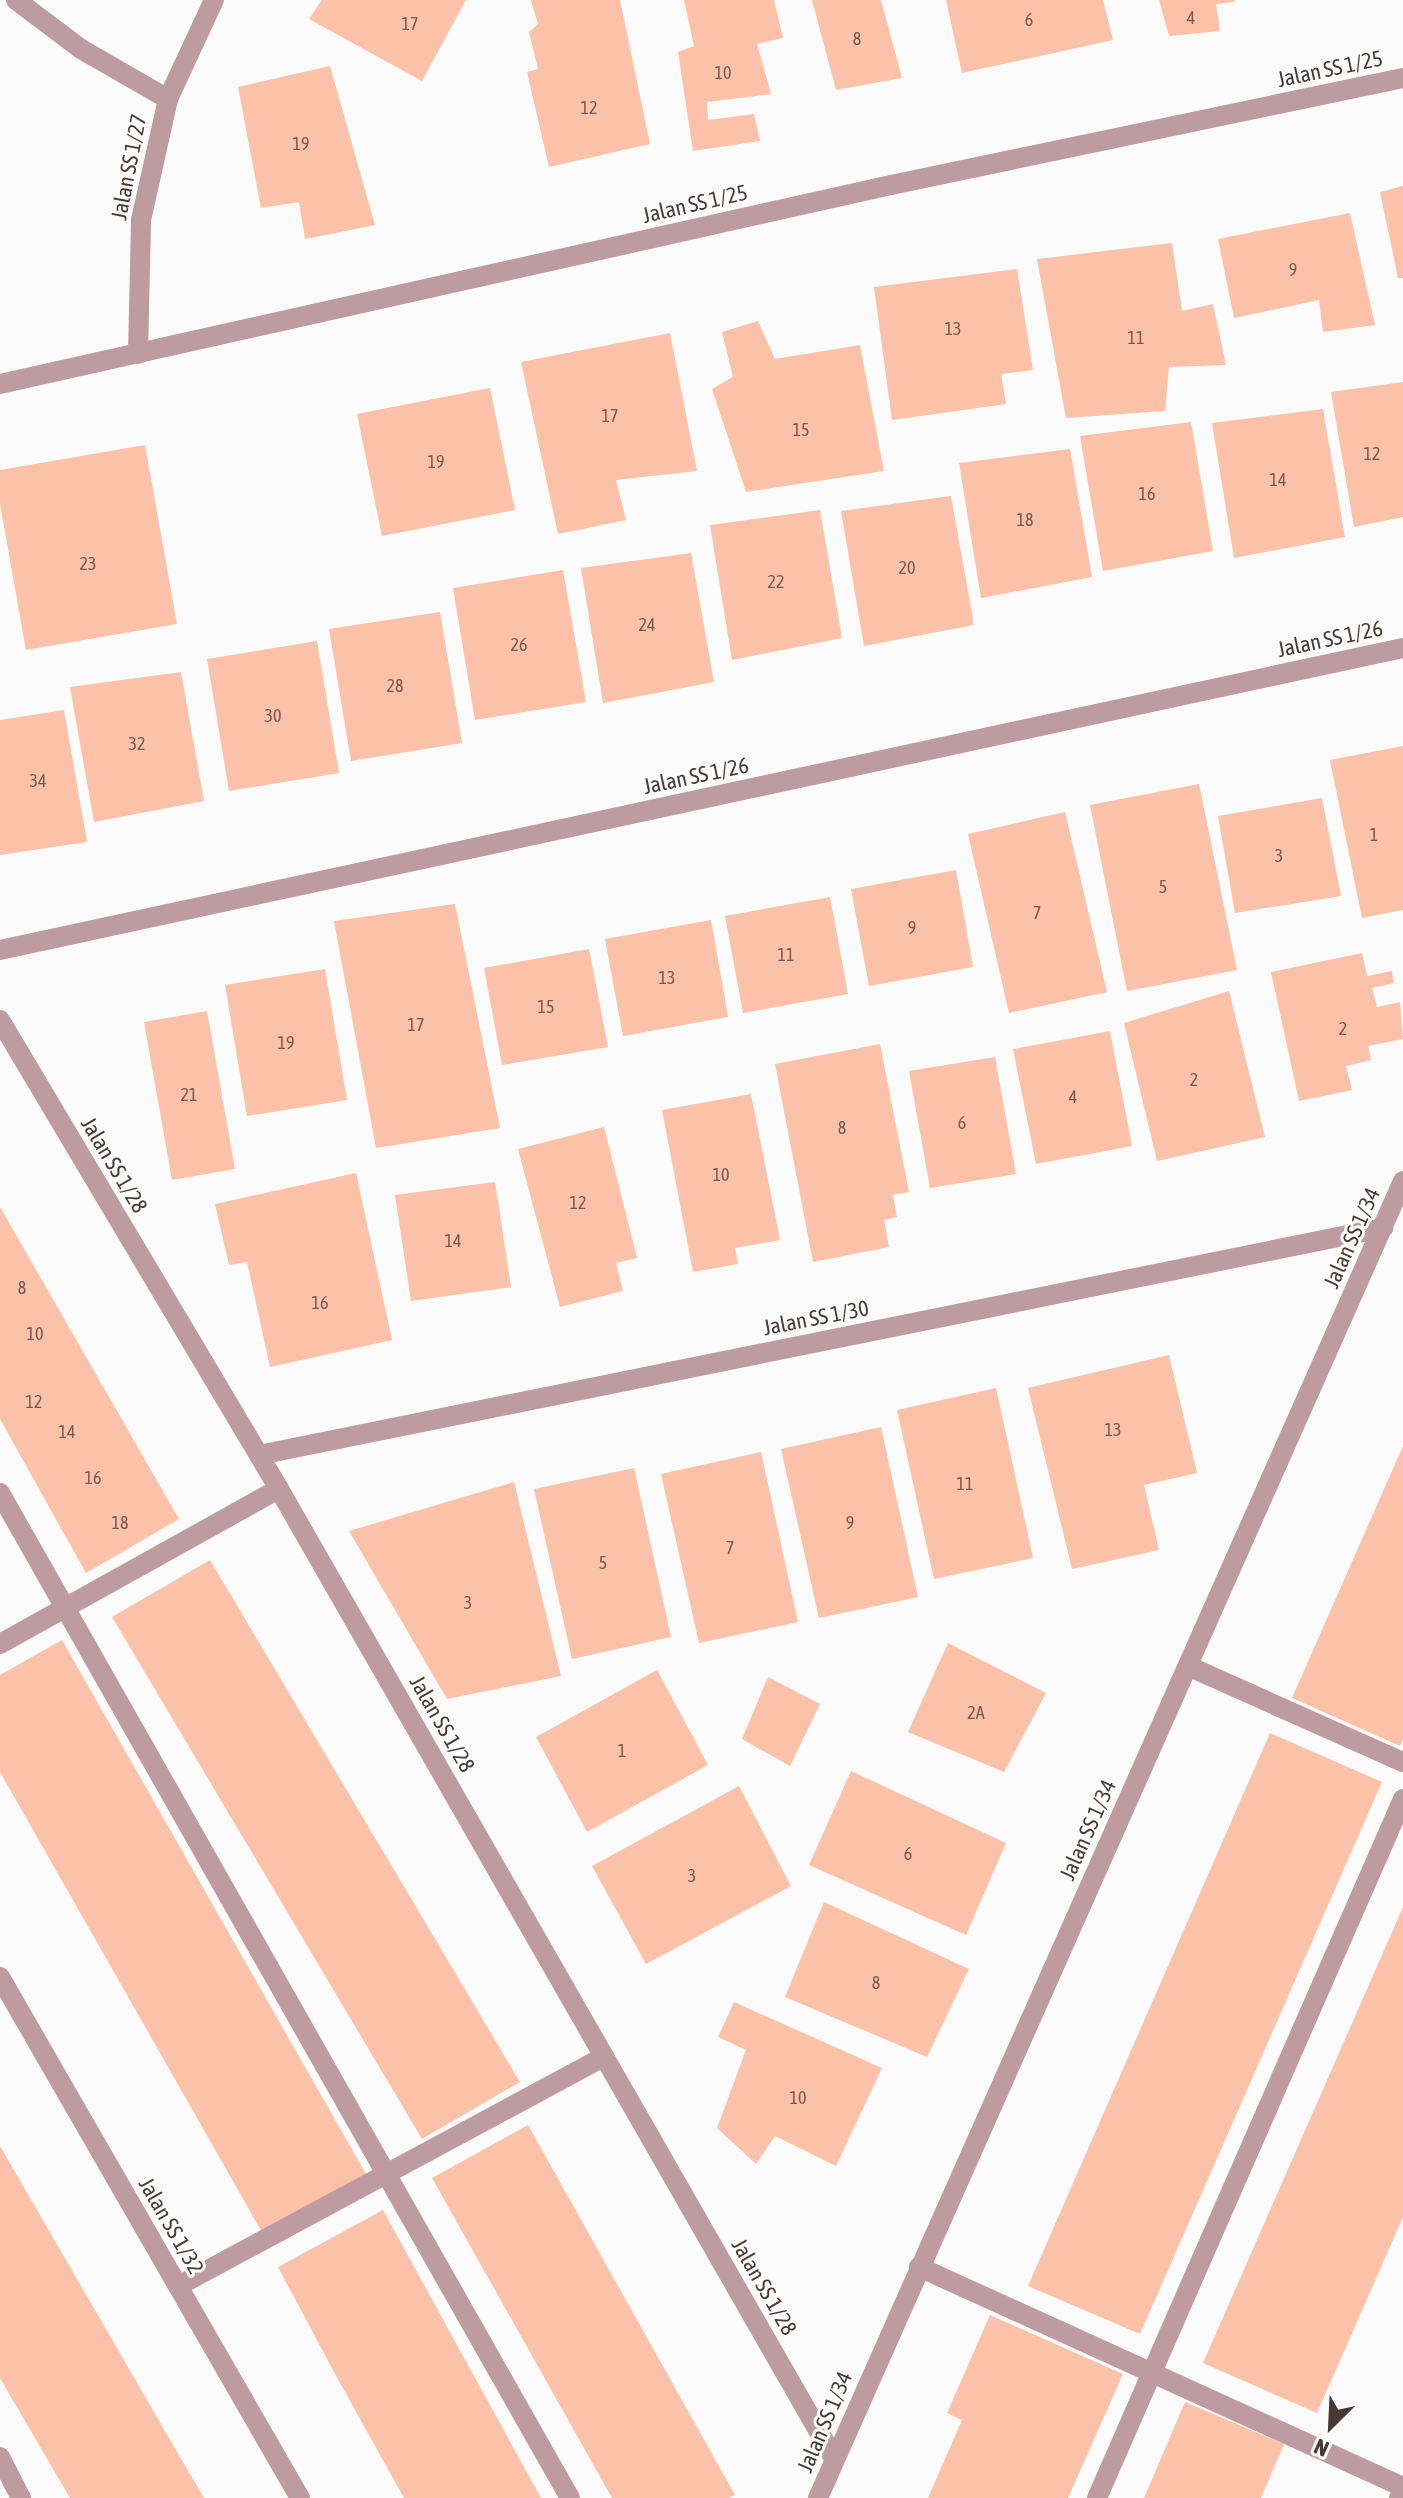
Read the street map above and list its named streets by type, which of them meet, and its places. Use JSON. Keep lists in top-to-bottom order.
{
  "streets": {
    "street": [
      "Jalan SS 1/25",
      "Jalan SS 1/27",
      "Jalan SS 1/26",
      "Jalan SS 1/28",
      "Jalan SS 1/34",
      "Jalan SS 1/30",
      "Jalan SS 1/32"
    ]
  },
  "crossings": [
    ["Jalan SS 1/25", "Jalan SS 1/27"],
    ["Jalan SS 1/28", "Jalan SS 1/34"],
    ["Jalan SS 1/28", "Jalan SS 1/30"],
    ["Jalan SS 1/34", "Jalan SS 1/30"]
  ],
  "house_numbers": [
    "4",
    "6",
    "17",
    "8",
    "10",
    "12",
    "19",
    "9",
    "13",
    "11",
    "17",
    "15",
    "12",
    "19",
    "14",
    "16",
    "18",
    "23",
    "20",
    "22",
    "24",
    "26",
    "28",
    "30",
    "32",
    "34",
    "1",
    "3",
    "5",
    "7",
    "9",
    "11",
    "13",
    "15",
    "17",
    "2",
    "19",
    "2",
    "21",
    "4",
    "6",
    "8",
    "10",
    "12",
    "14",
    "8",
    "16",
    "10",
    "12",
    "13",
    "14",
    "16",
    "11",
    "18",
    "9",
    "7",
    "5",
    "3",
    "2A",
    "1",
    "6",
    "3",
    "8",
    "10"
  ],
  "north": "bottom left"
}
